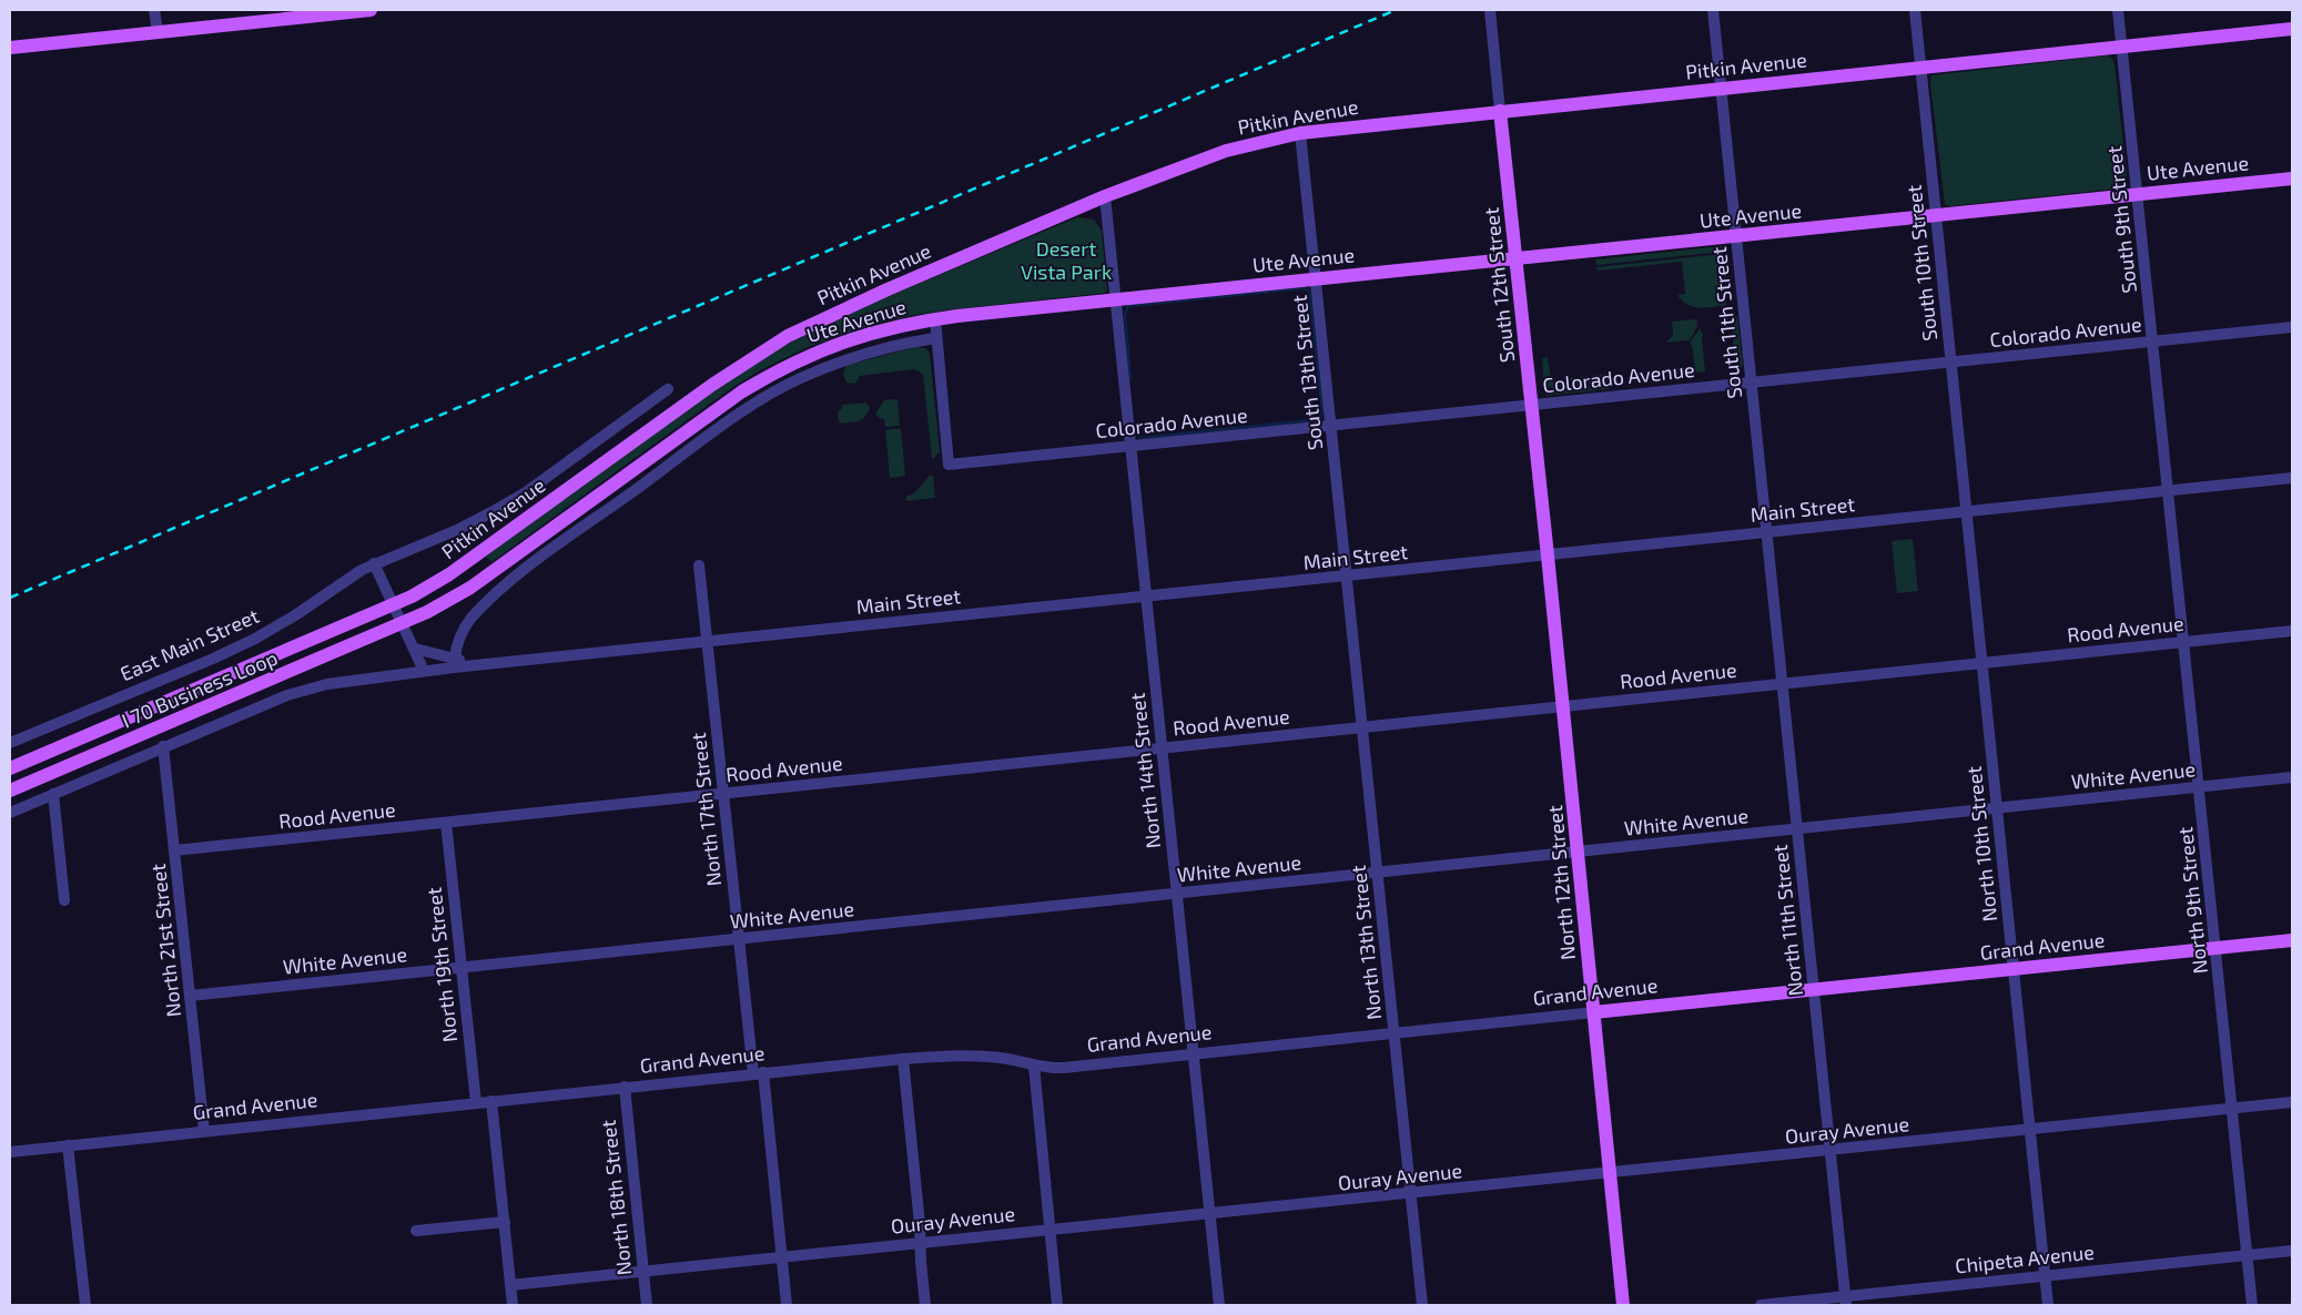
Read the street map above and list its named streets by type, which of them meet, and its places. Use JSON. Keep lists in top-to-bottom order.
{
  "streets": {
    "main road": [
      "Pitkin Avenue",
      "Ute Avenue",
      "South 12th Street",
      "I 70 Business Loop",
      "North 12th Street",
      "Grand Avenue"
    ],
    "street": [
      "South 9th Street",
      "South 10th Street",
      "South 11th Street",
      "Colorado Avenue",
      "South 13th Street",
      "Main Street",
      "Rood Avenue",
      "East Main Street",
      "North 14th Street",
      "White Avenue",
      "North 17th Street",
      "North 10th Street",
      "North 9th Street",
      "North 11th Street",
      "North 21st Street",
      "North 13th Street",
      "North 19th Street",
      "Ouray Avenue",
      "North 18th Street",
      "Chipeta Avenue"
    ]
  },
  "crossings": [
    ["Pitkin Avenue", "South 9th Street"],
    ["Pitkin Avenue", "South 10th Street"],
    ["Pitkin Avenue", "South 12th Street"],
    ["Pitkin Avenue", "South 11th Street"],
    ["Pitkin Avenue", "South 13th Street"],
    ["Pitkin Avenue", "I 70 Business Loop"],
    ["Pitkin Avenue", "North 14th Street"],
    ["Ute Avenue", "South 9th Street"],
    ["Ute Avenue", "South 10th Street"],
    ["Ute Avenue", "South 12th Street"],
    ["Ute Avenue", "South 11th Street"],
    ["Ute Avenue", "South 13th Street"],
    ["Ute Avenue", "I 70 Business Loop"],
    ["Ute Avenue", "North 14th Street"],
    ["South 9th Street", "Colorado Avenue"],
    ["South 9th Street", "Main Street"],
    ["South 9th Street", "North 9th Street"],
    ["South 10th Street", "Colorado Avenue"],
    ["South 10th Street", "Main Street"],
    ["South 10th Street", "North 10th Street"],
    ["South 12th Street", "Colorado Avenue"],
    ["South 12th Street", "Main Street"],
    ["South 12th Street", "North 12th Street"],
    ["South 11th Street", "Colorado Avenue"],
    ["South 11th Street", "Main Street"],
    ["South 11th Street", "North 11th Street"],
    ["Colorado Avenue", "South 13th Street"],
    ["Colorado Avenue", "North 14th Street"],
    ["South 13th Street", "Main Street"],
    ["South 13th Street", "North 13th Street"],
    ["Main Street", "North 14th Street"],
    ["Main Street", "North 17th Street"],
    ["Main Street", "North 10th Street"],
    ["Main Street", "North 12th Street"],
    ["Main Street", "North 9th Street"],
    ["Main Street", "North 11th Street"],
    ["Main Street", "North 13th Street"],
    ["Rood Avenue", "North 14th Street"],
    ["Rood Avenue", "North 17th Street"],
    ["Rood Avenue", "North 10th Street"],
    ["Rood Avenue", "North 12th Street"],
    ["Rood Avenue", "North 9th Street"],
    ["Rood Avenue", "North 11th Street"],
    ["Rood Avenue", "North 21st Street"],
    ["Rood Avenue", "North 13th Street"],
    ["Rood Avenue", "North 19th Street"],
    ["North 14th Street", "White Avenue"],
    ["North 14th Street", "Grand Avenue"],
    ["North 14th Street", "Ouray Avenue"],
    ["White Avenue", "North 17th Street"],
    ["White Avenue", "North 10th Street"],
    ["White Avenue", "North 12th Street"],
    ["White Avenue", "North 9th Street"],
    ["White Avenue", "North 11th Street"],
    ["White Avenue", "North 21st Street"],
    ["White Avenue", "North 13th Street"],
    ["White Avenue", "North 19th Street"],
    ["North 17th Street", "Grand Avenue"],
    ["North 17th Street", "Ouray Avenue"],
    ["North 10th Street", "Grand Avenue"],
    ["North 10th Street", "Ouray Avenue"],
    ["North 10th Street", "Chipeta Avenue"],
    ["North 12th Street", "Grand Avenue"],
    ["North 12th Street", "Ouray Avenue"],
    ["North 9th Street", "Grand Avenue"],
    ["North 9th Street", "Ouray Avenue"],
    ["North 9th Street", "Chipeta Avenue"],
    ["North 11th Street", "Grand Avenue"],
    ["North 11th Street", "Ouray Avenue"],
    ["North 11th Street", "Chipeta Avenue"],
    ["North 21st Street", "Grand Avenue"],
    ["North 13th Street", "Grand Avenue"],
    ["North 13th Street", "Ouray Avenue"],
    ["Grand Avenue", "North 19th Street"],
    ["Grand Avenue", "North 18th Street"],
    ["Ouray Avenue", "North 18th Street"]
  ],
  "parks": ["Desert Vista Park"]
}
